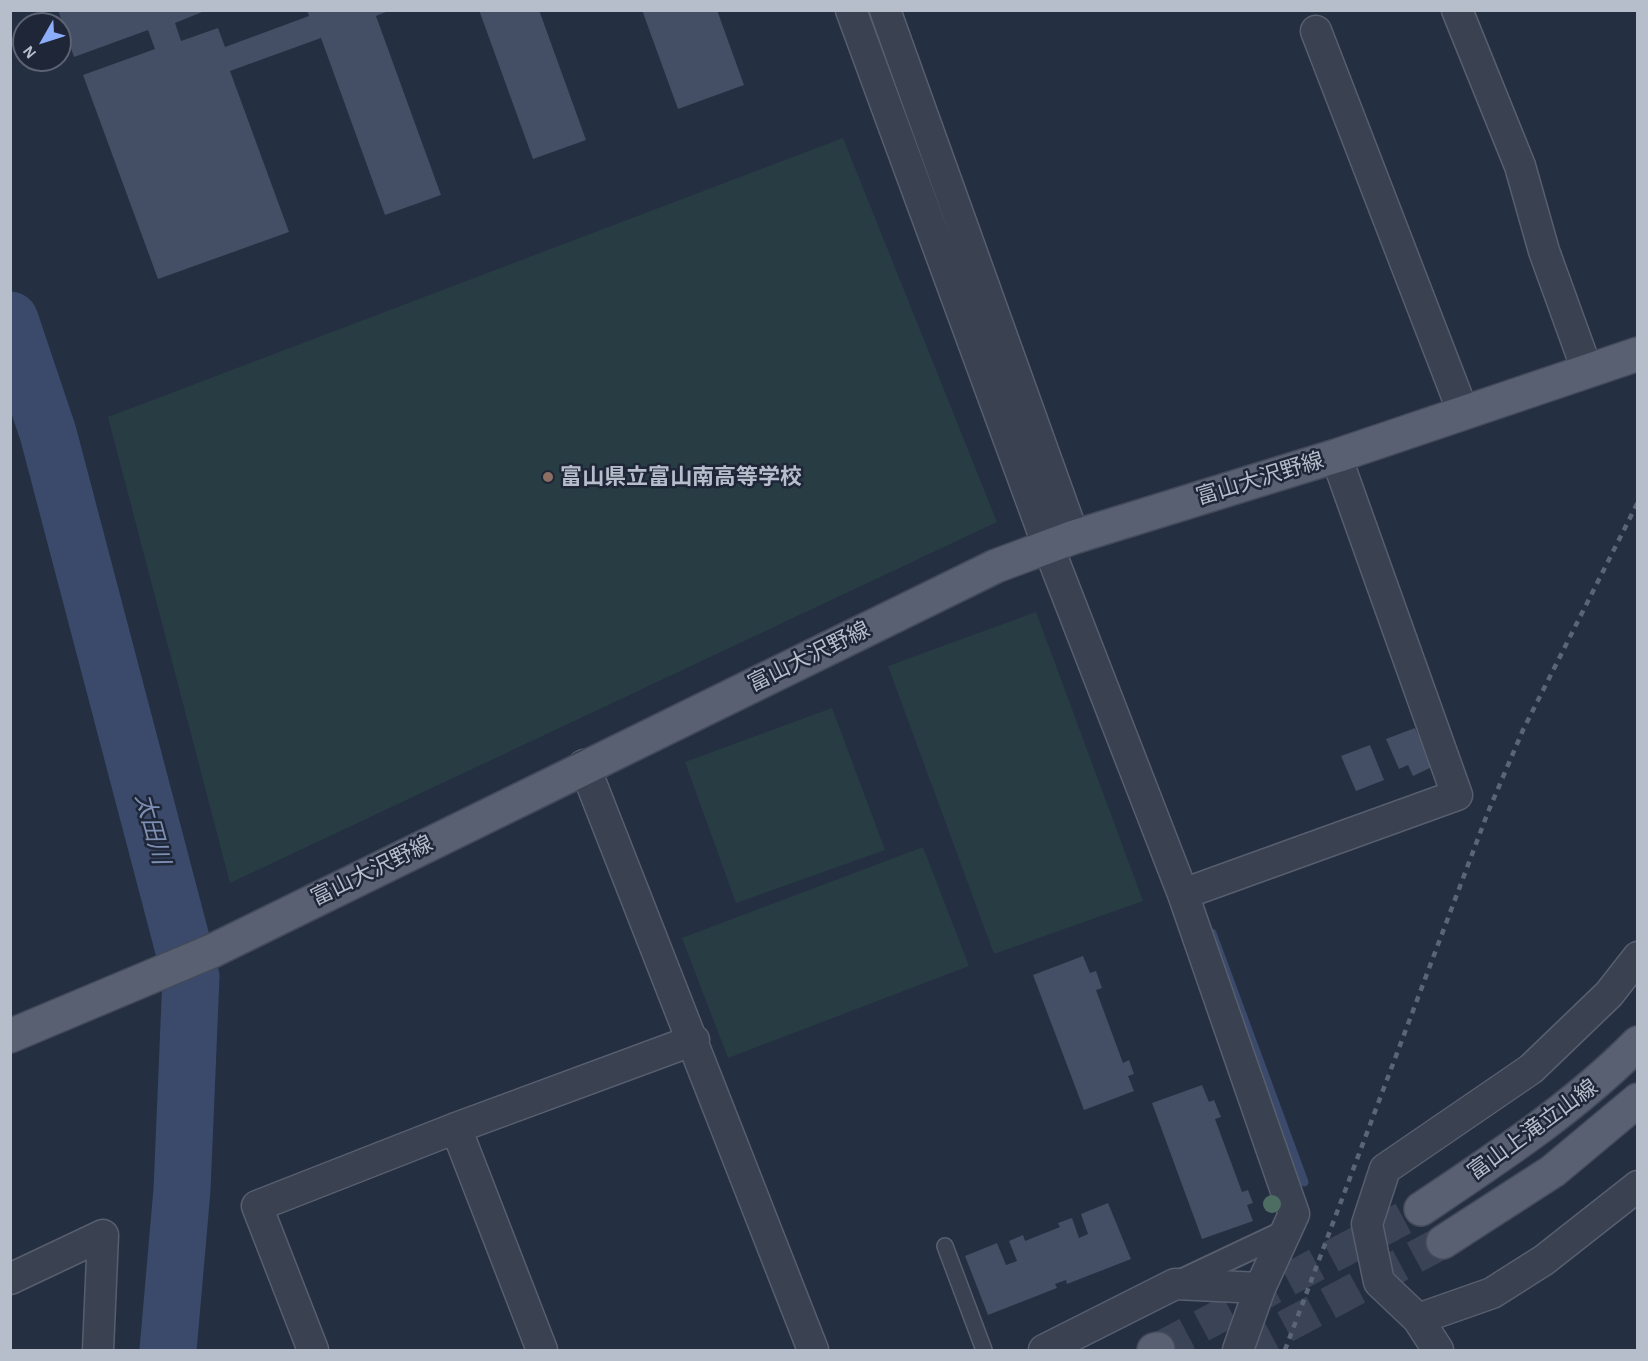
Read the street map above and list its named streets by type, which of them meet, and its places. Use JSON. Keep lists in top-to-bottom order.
{
  "streets": {
    "main road": ["富山大沢野線", "富山上滝立山線"]
  },
  "water": ["太田川"],
  "places": ["富山県立富山南高等学校"],
  "north": "bottom left"
}
